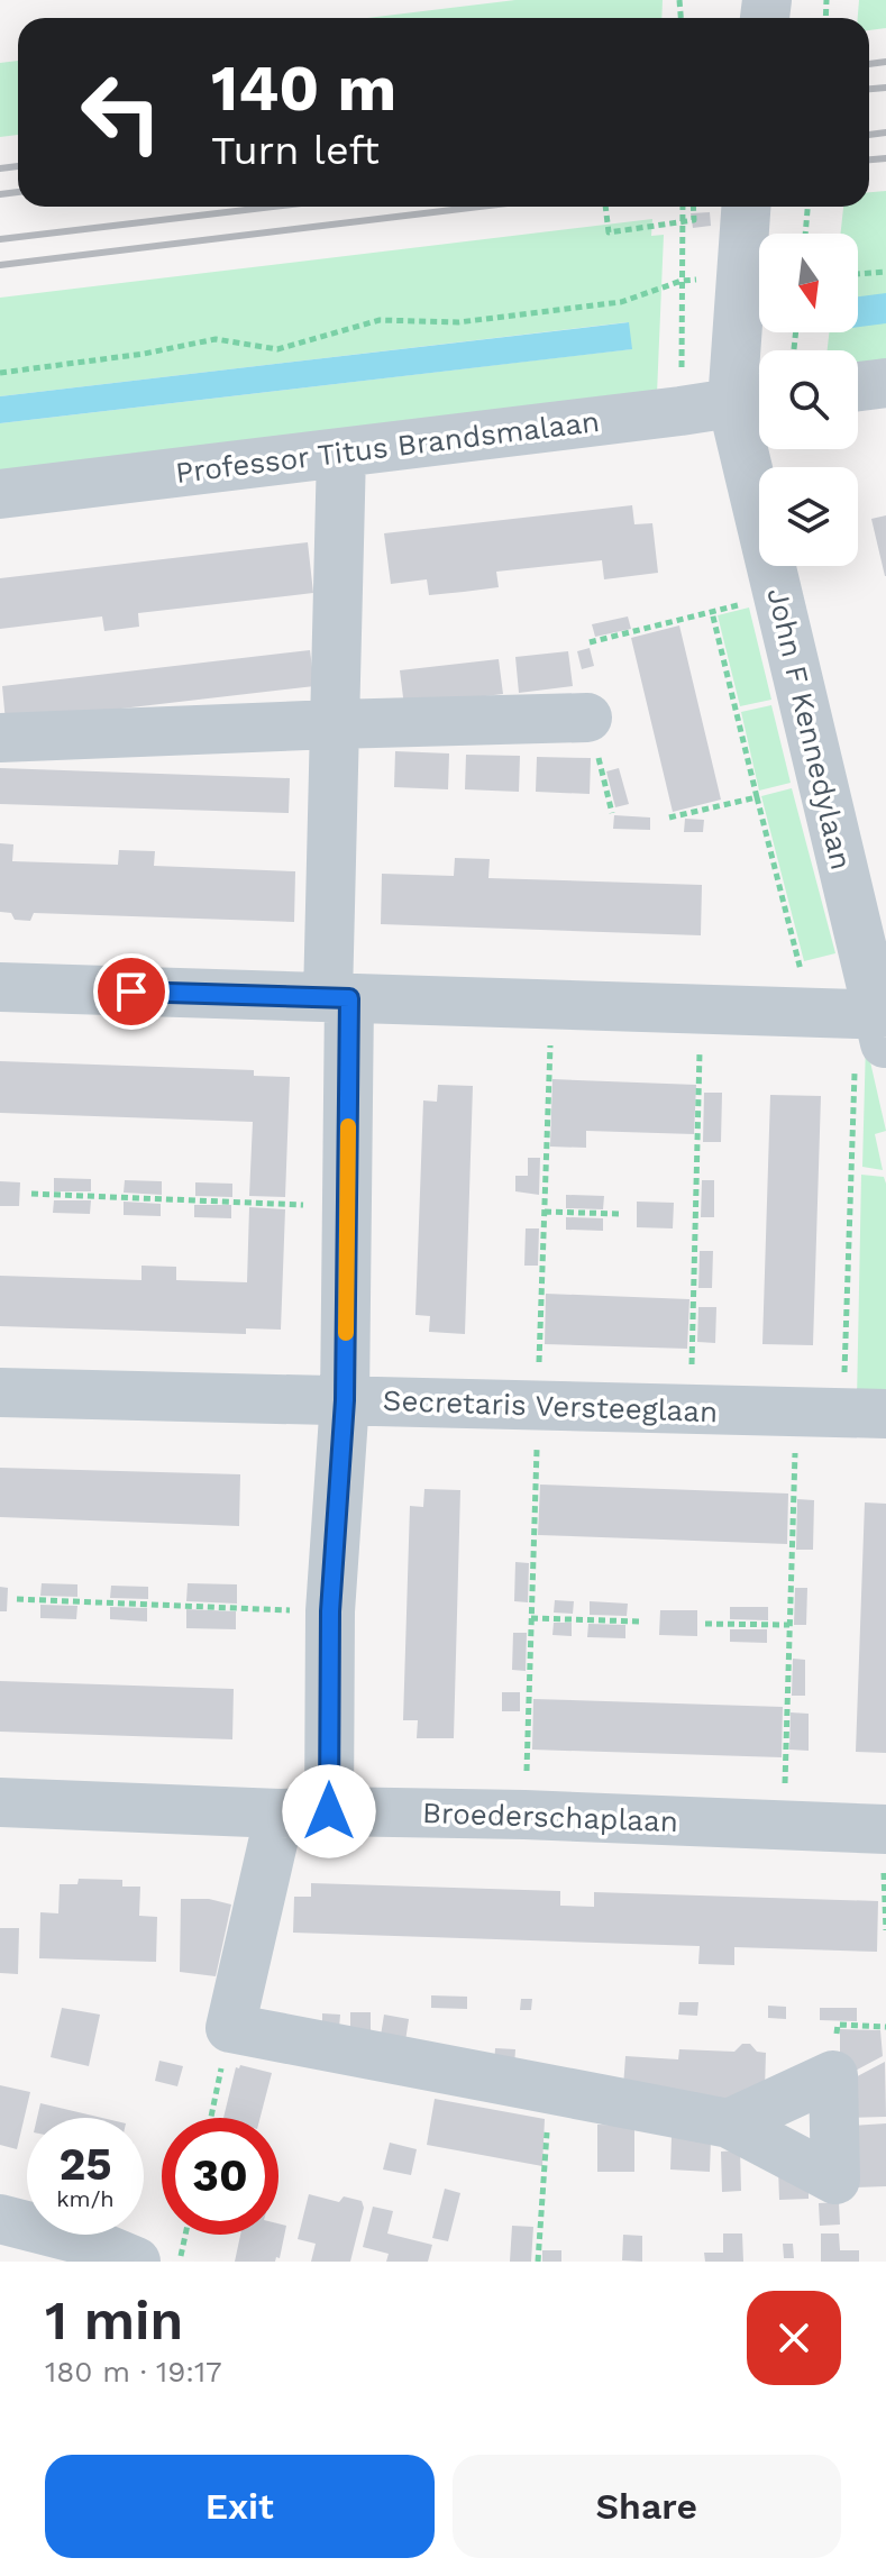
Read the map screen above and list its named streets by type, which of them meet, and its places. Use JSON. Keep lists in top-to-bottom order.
{
  "streets": {
    "street": [
      "Professor Titus Brandsmalaan",
      "John F Kennedylaan",
      "Secretaris Versteeglaan",
      "Broederschaplaan"
    ]
  },
  "crossings": [
    ["Professor Titus Brandsmalaan", "John F Kennedylaan"]
  ],
  "north": "bottom",
  "page": {
    "turn": ["140 m", "Turn left"],
    "speed": "25 km/h",
    "limit": "30",
    "heading": ["1 min", "180 m · 19:17"],
    "buttons": ["Exit", "Share"]
  }
}
